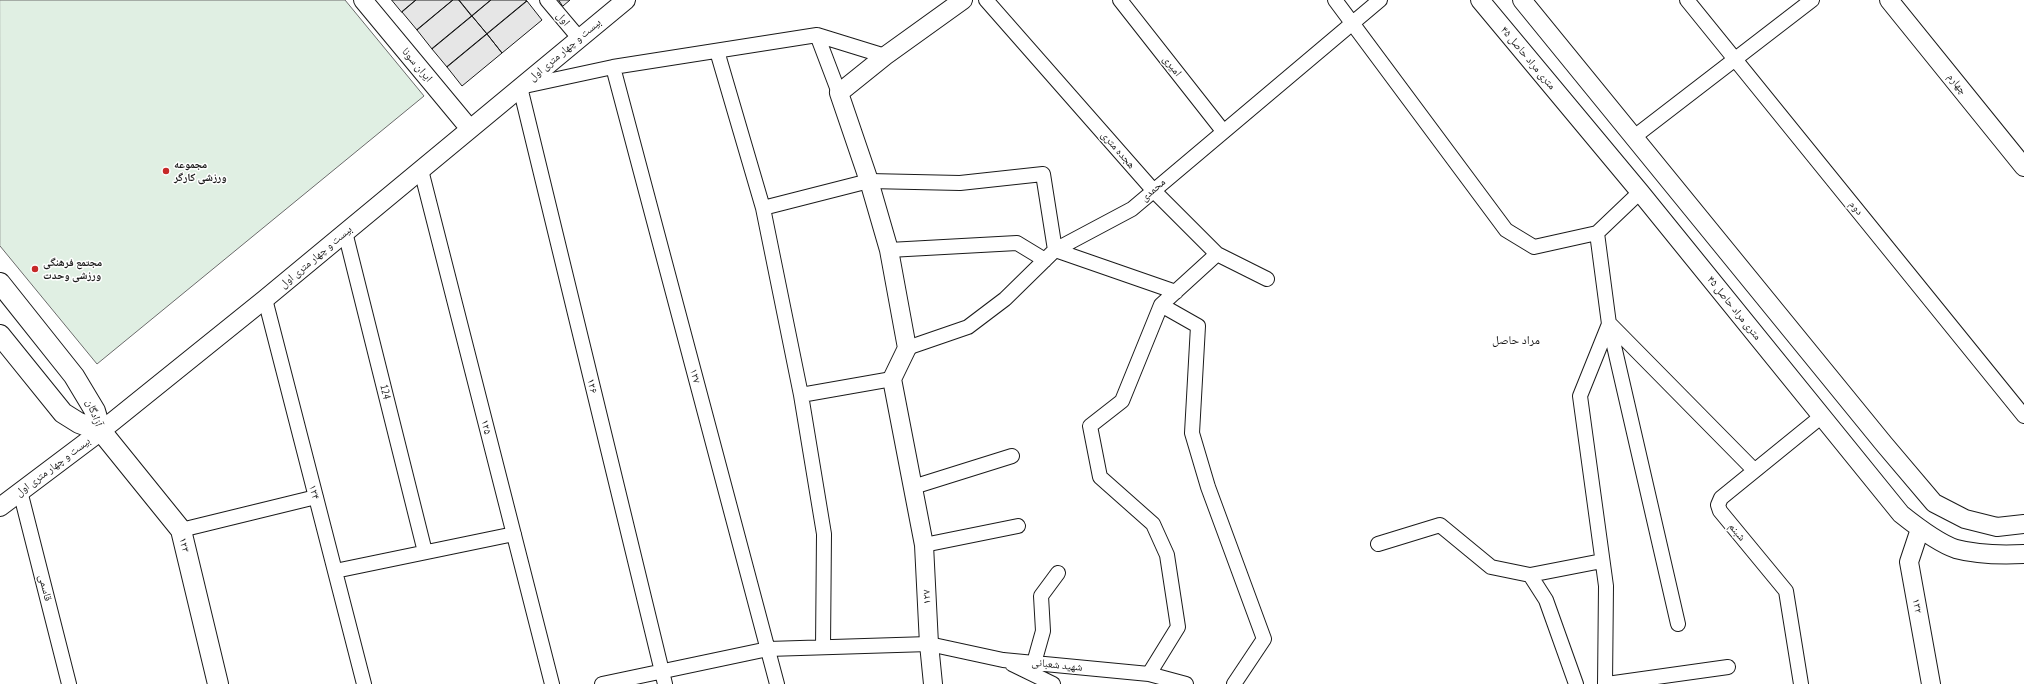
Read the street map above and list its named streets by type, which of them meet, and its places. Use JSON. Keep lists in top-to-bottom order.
{
  "streets": {
    "main road": ["آزادگان", "۱۲۳"],
    "street": [
      "اول",
      "بیست و چهار متری اول",
      "۴۵ متری مراد حاصل",
      "ایران سونا",
      "امیری",
      "چهارم",
      "هجده متری",
      "محمدی",
      "دوم",
      "۱۲۷",
      "۱۲۶",
      "124",
      "۱۲۵",
      "۱۲۴",
      "شبنم",
      "قاسمی",
      "۱۳۲",
      "شهید شعبانی"
    ]
  },
  "crossings": [
    ["اول", "بیست و چهار متری اول"],
    ["بیست و چهار متری اول", "ایران سونا"],
    ["بیست و چهار متری اول", "۱۲۶"],
    ["بیست و چهار متری اول", "124"],
    ["بیست و چهار متری اول", "آزادگان"],
    ["بیست و چهار متری اول", "۱۲۵"],
    ["بیست و چهار متری اول", "۱۲۴"],
    ["بیست و چهار متری اول", "۱۲۳"],
    ["بیست و چهار متری اول", "قاسمی"],
    ["۴۵ متری مراد حاصل", "شبنم"],
    ["۴۵ متری مراد حاصل", "۱۳۲"],
    ["امیری", "محمدی"],
    ["هجده متری", "محمدی"],
    ["۱۲۷", "شهید شعبانی"],
    ["۱۲۶", "شهید شعبانی"],
    ["آزادگان", "۱۲۳"]
  ],
  "districts": ["مراد حاصل"],
  "places": ["مجموعه ورزشی کارگر", "مجتمع فرهنگی ورزشی وحدت"]
}
